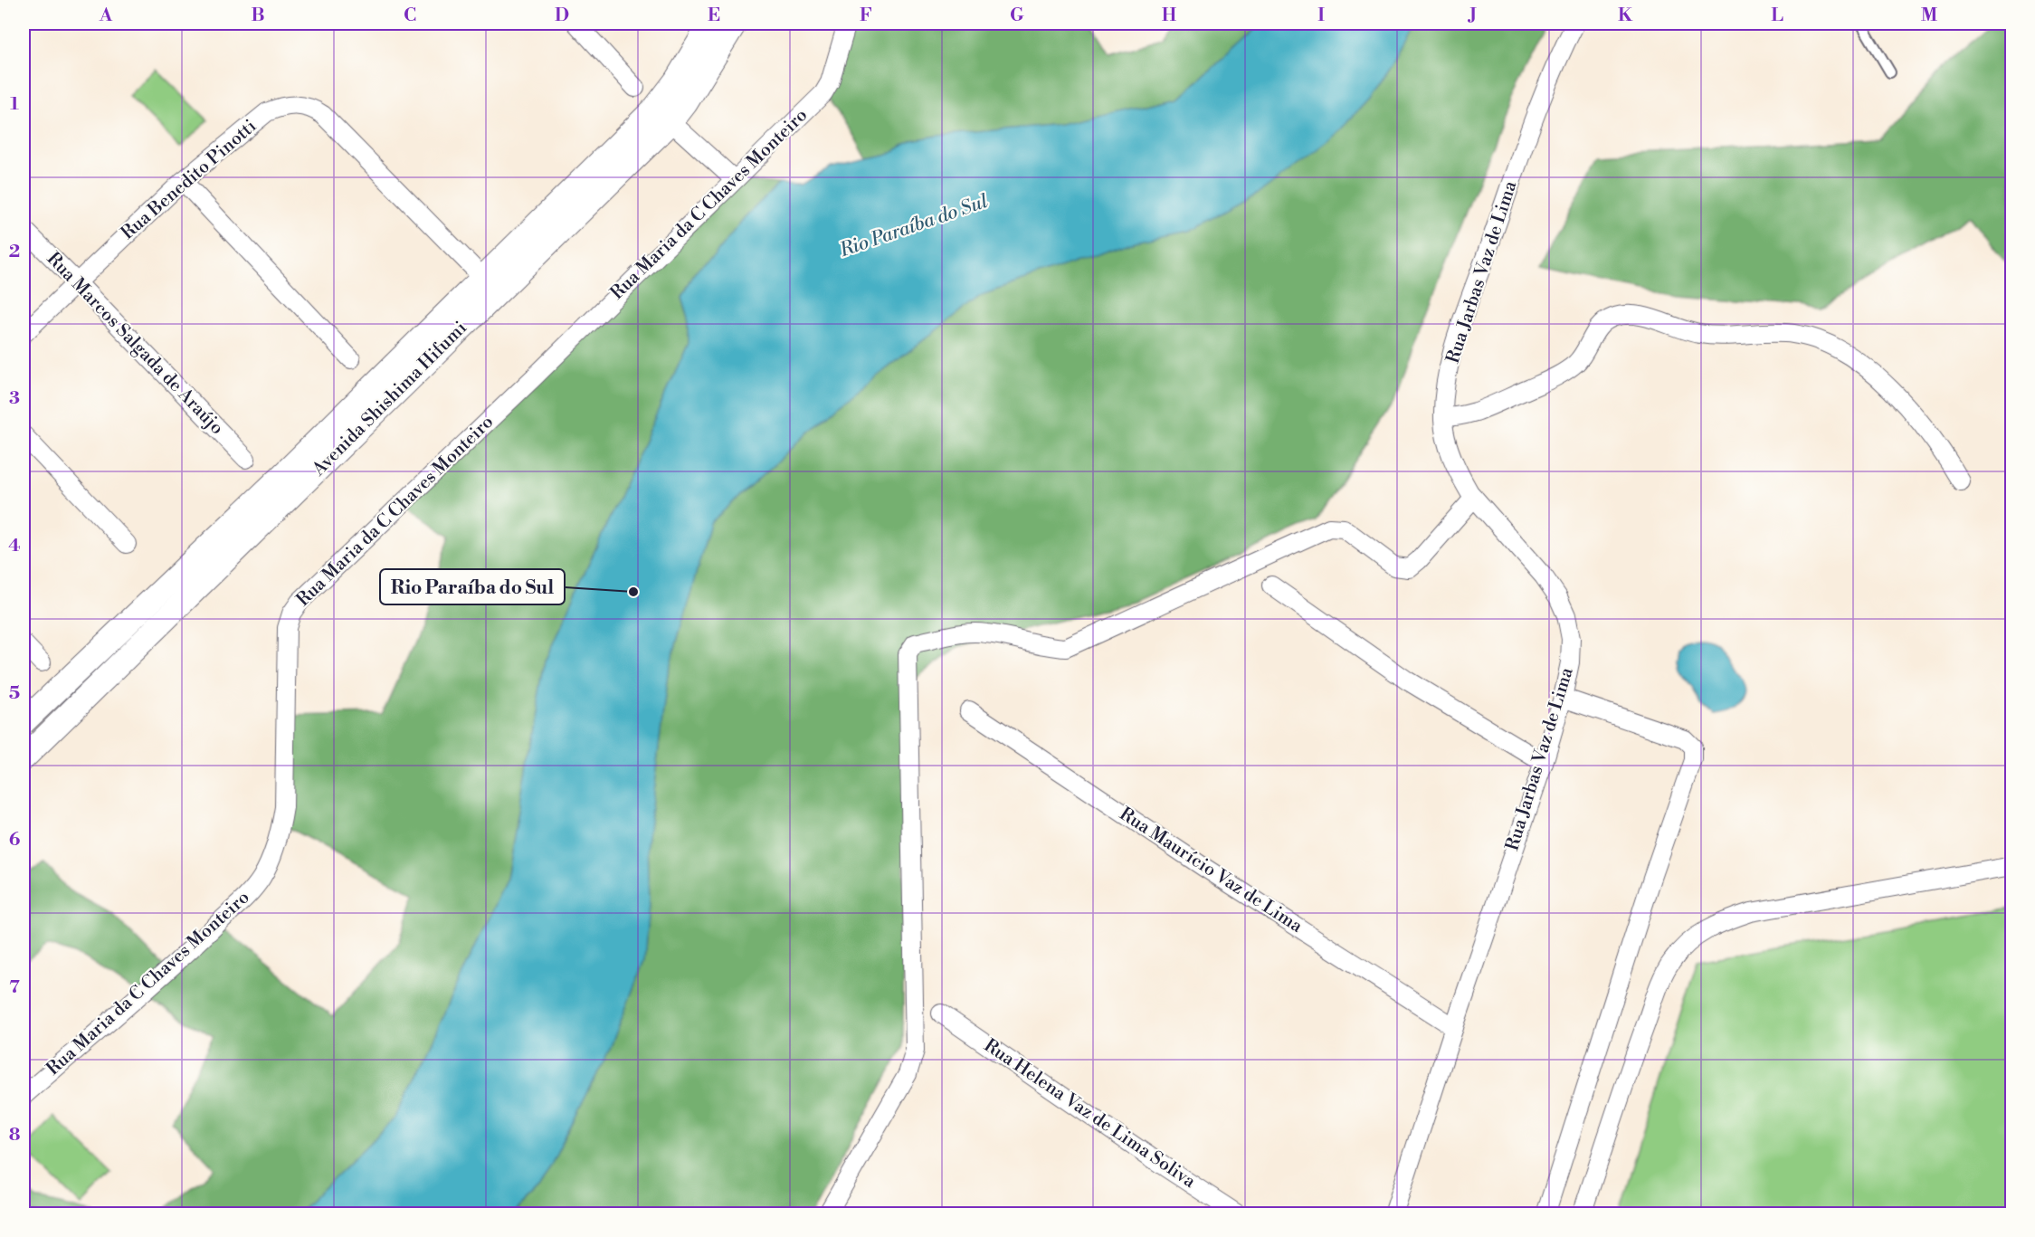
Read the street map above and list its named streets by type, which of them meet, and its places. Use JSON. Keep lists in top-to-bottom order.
{
  "streets": {
    "street": [
      "Rua Benedito Pinotti",
      "Rua Maria da C Chaves Monteiro",
      "Rua Jarbas Vaz de Lima",
      "Rua Marcos Salgada de Araújo",
      "Avenida Shishima Hifumi",
      "Rua Maurício Vaz de Lima",
      "Rua Helena Vaz de Lima Soliva"
    ]
  },
  "crossings": [
    ["Rua Benedito Pinotti", "Rua Marcos Salgada de Araújo"],
    ["Rua Benedito Pinotti", "Avenida Shishima Hifumi"],
    ["Rua Jarbas Vaz de Lima", "Rua Maurício Vaz de Lima"]
  ],
  "water": ["Rio Paraíba do Sul"],
  "places": ["Rio Paraíba do Sul"],
  "grid": {
    "columns": [
      "A",
      "B",
      "C",
      "D",
      "E",
      "F",
      "G",
      "H",
      "I",
      "J",
      "K",
      "L",
      "M"
    ],
    "rows": [
      "1",
      "2",
      "3",
      "4",
      "5",
      "6",
      "7",
      "8"
    ]
  }
}
